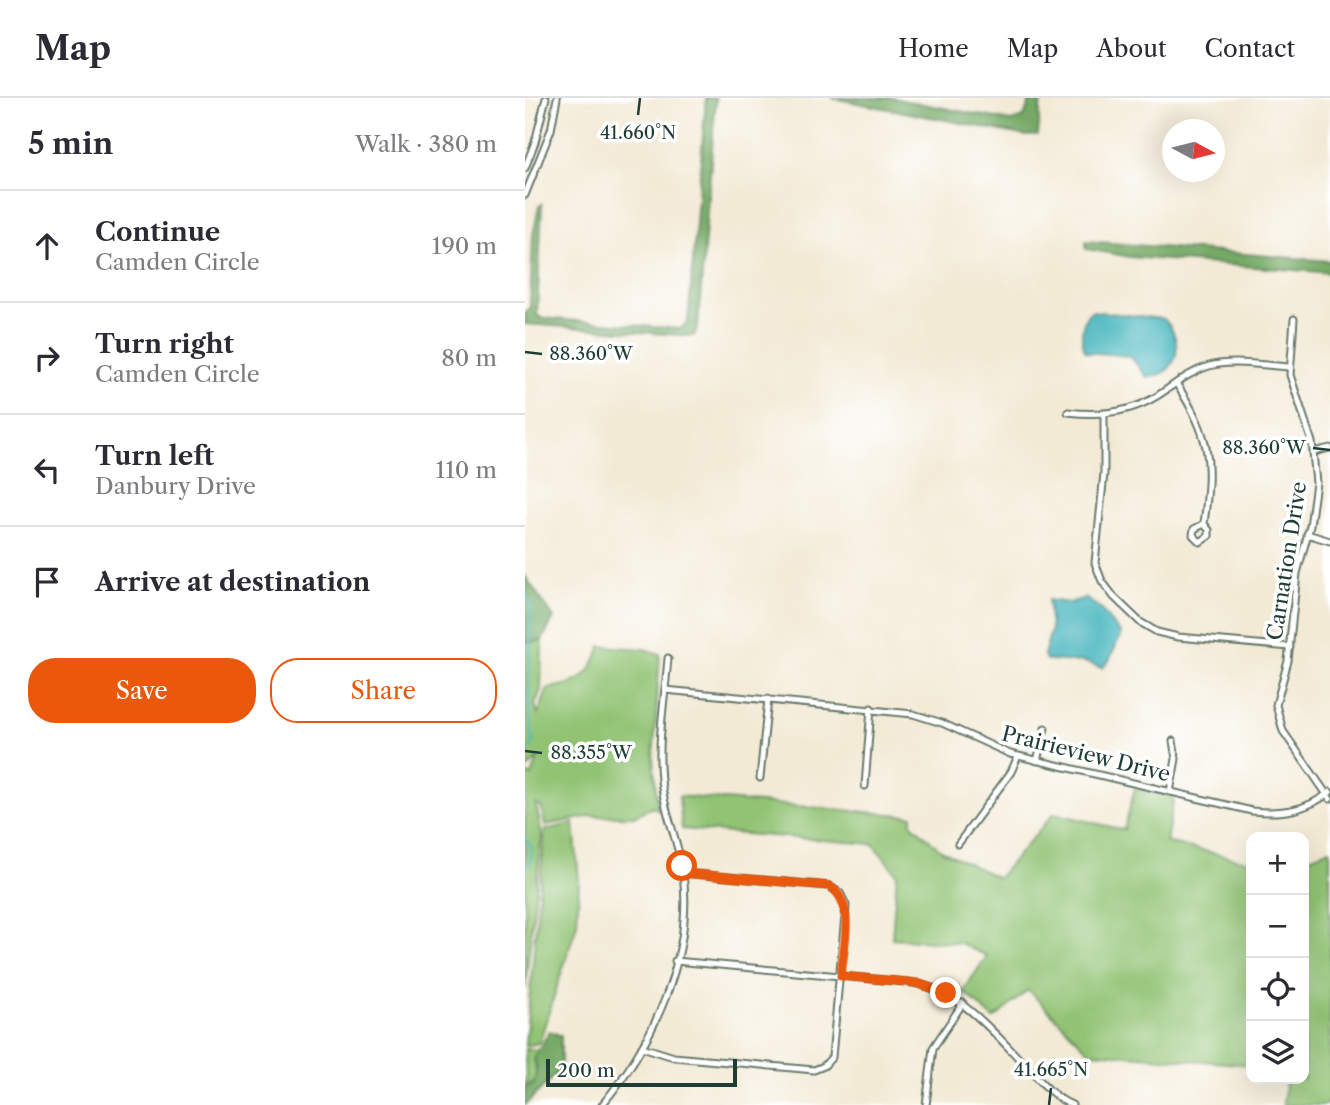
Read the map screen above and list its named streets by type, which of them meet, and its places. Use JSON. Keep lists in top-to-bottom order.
{
  "streets": {
    "street": ["Carnation Drive", "Prairieview Drive"]
  },
  "crossings": [
    ["Carnation Drive", "Prairieview Drive"]
  ],
  "scale_bar": "200 m",
  "north": "right",
  "page": {
    "header": "Map",
    "nav": [
      "Home",
      "Map",
      "About",
      "Contact"
    ],
    "heading": ["5 min", "Walk · 380 m"],
    "list": [
      ["Continue", "Camden Circle", "190 m"],
      ["Turn right", "Camden Circle", "80 m"],
      ["Turn left", "Danbury Drive", "110 m"],
      "Arrive at destination"
    ],
    "buttons": ["Save", "Share"],
    "map_buttons": ["+", "−"],
    "scale": "200 m"
  },
  "coordinates": [
    "41.660°N",
    "88.360°W",
    "88.355°W",
    "41.665°N"
  ]
}
